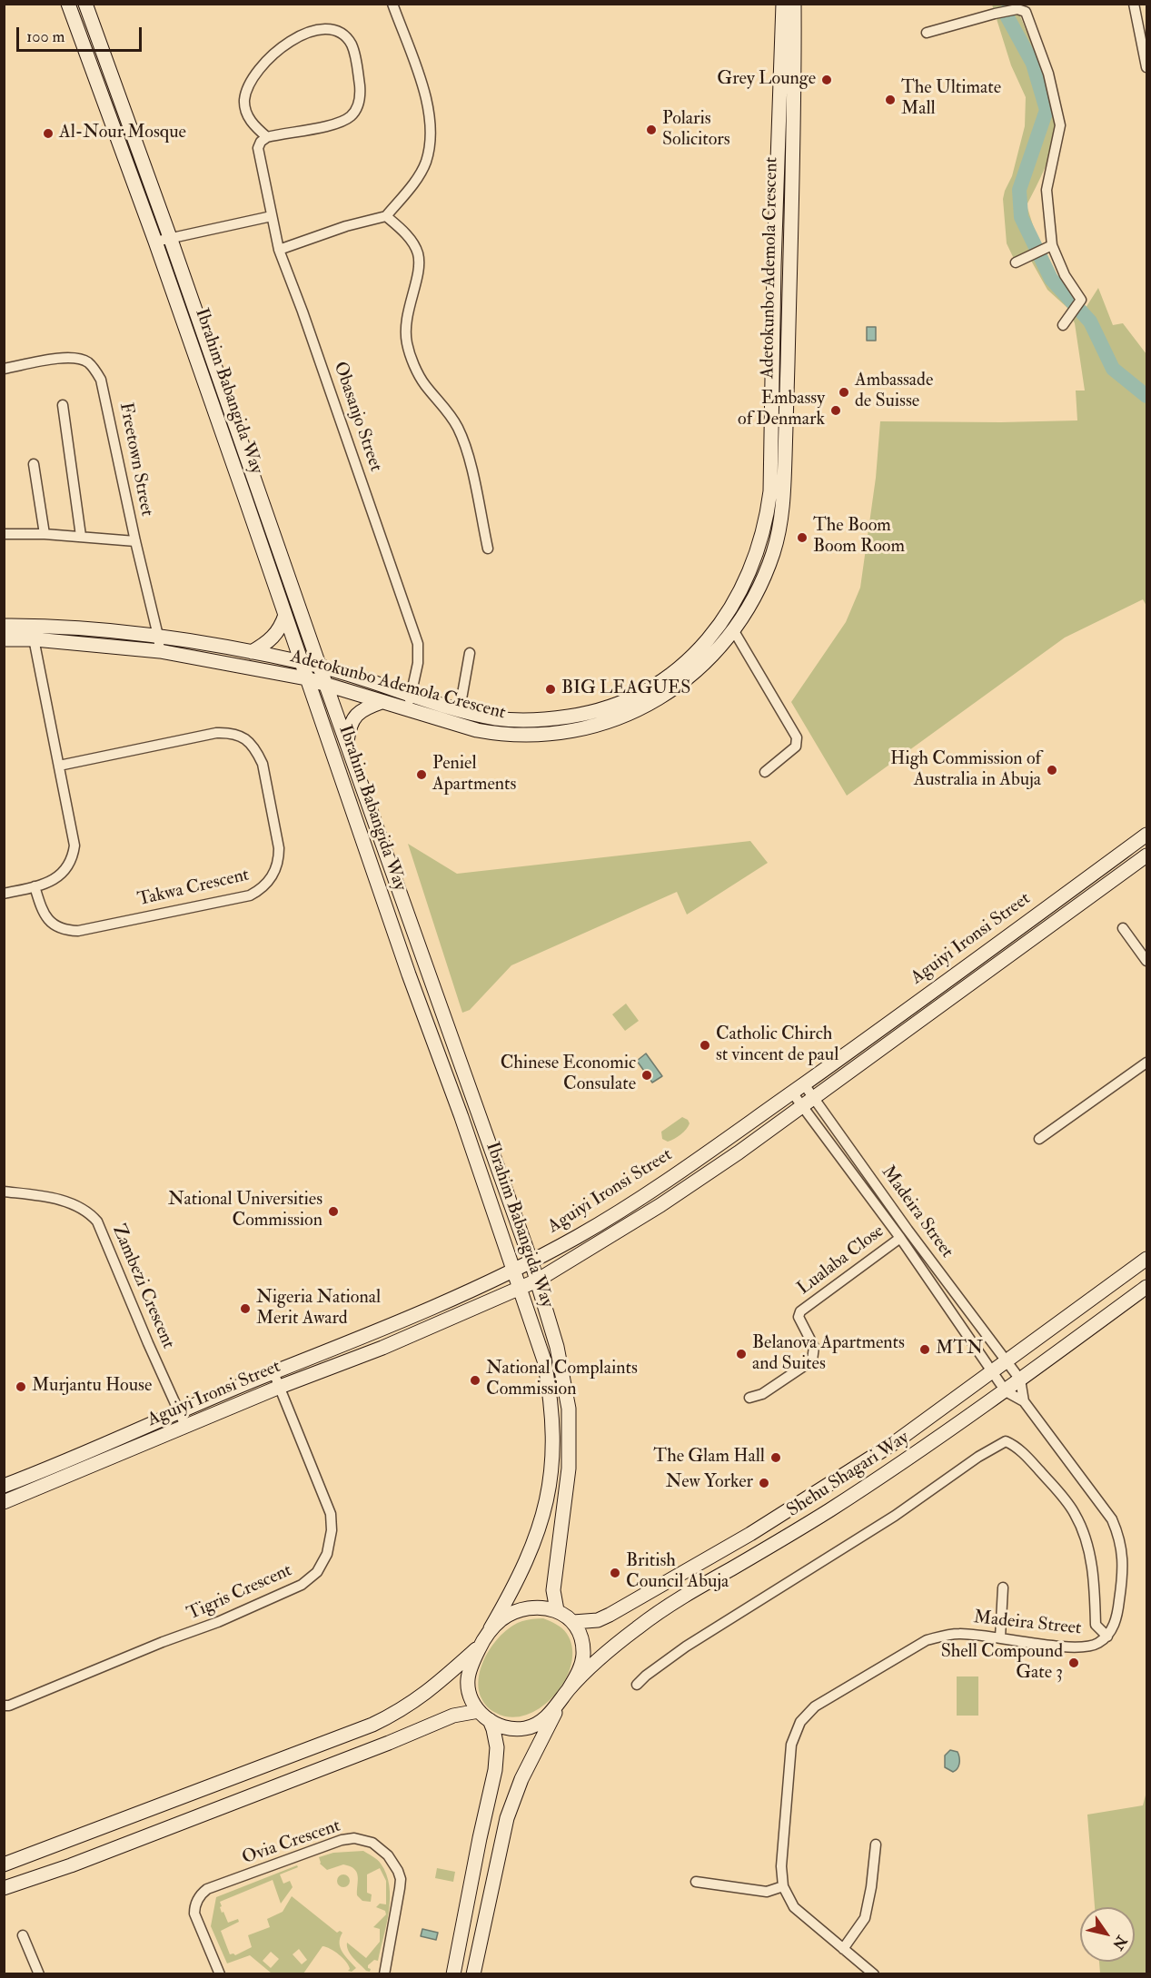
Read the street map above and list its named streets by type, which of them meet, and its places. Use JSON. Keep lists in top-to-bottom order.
{
  "streets": {
    "main road": [
      "Adetokunbo Ademola Crescent",
      "Ibrahim Babangida Way",
      "Aguiyi Ironsi Street",
      "Shehu Shagari Way"
    ],
    "street": [
      "Obasanjo Street",
      "Freetown Street",
      "Takwa Crescent",
      "Madeira Street",
      "Lualaba Close",
      "Zambezi Crescent",
      "Tigris Crescent",
      "Ovia Crescent"
    ]
  },
  "crossings": [
    ["Adetokunbo Ademola Crescent", "Ibrahim Babangida Way"],
    ["Adetokunbo Ademola Crescent", "Obasanjo Street"],
    ["Adetokunbo Ademola Crescent", "Freetown Street"],
    ["Ibrahim Babangida Way", "Aguiyi Ironsi Street"],
    ["Ibrahim Babangida Way", "Shehu Shagari Way"],
    ["Aguiyi Ironsi Street", "Madeira Street"],
    ["Aguiyi Ironsi Street", "Zambezi Crescent"],
    ["Aguiyi Ironsi Street", "Tigris Crescent"],
    ["Madeira Street", "Shehu Shagari Way"]
  ],
  "places": [
    "Grey Lounge",
    "The Ultimate Mall",
    "Polaris Solicitors",
    "Al-Nour Mosque",
    "Ambassade de Suisse",
    "Embassy of Denmark",
    "The Boom Boom Room",
    "BIG LEAGUES",
    "High Commission of Australia in Abuja",
    "Peniel Apartments",
    "Catholic Chirch st vincent de paul",
    "Chinese Economic Consulate",
    "National Universities Commission",
    "Nigeria National Merit Award",
    "MTN",
    "Belanova Apartments and Suites",
    "National Complaints Commission",
    "Murjantu House",
    "The Glam Hall",
    "New Yorker",
    "British Council Abuja",
    "Shell Compound Gate 3"
  ],
  "scale_bar": "100 m",
  "north": "bottom right"
}
